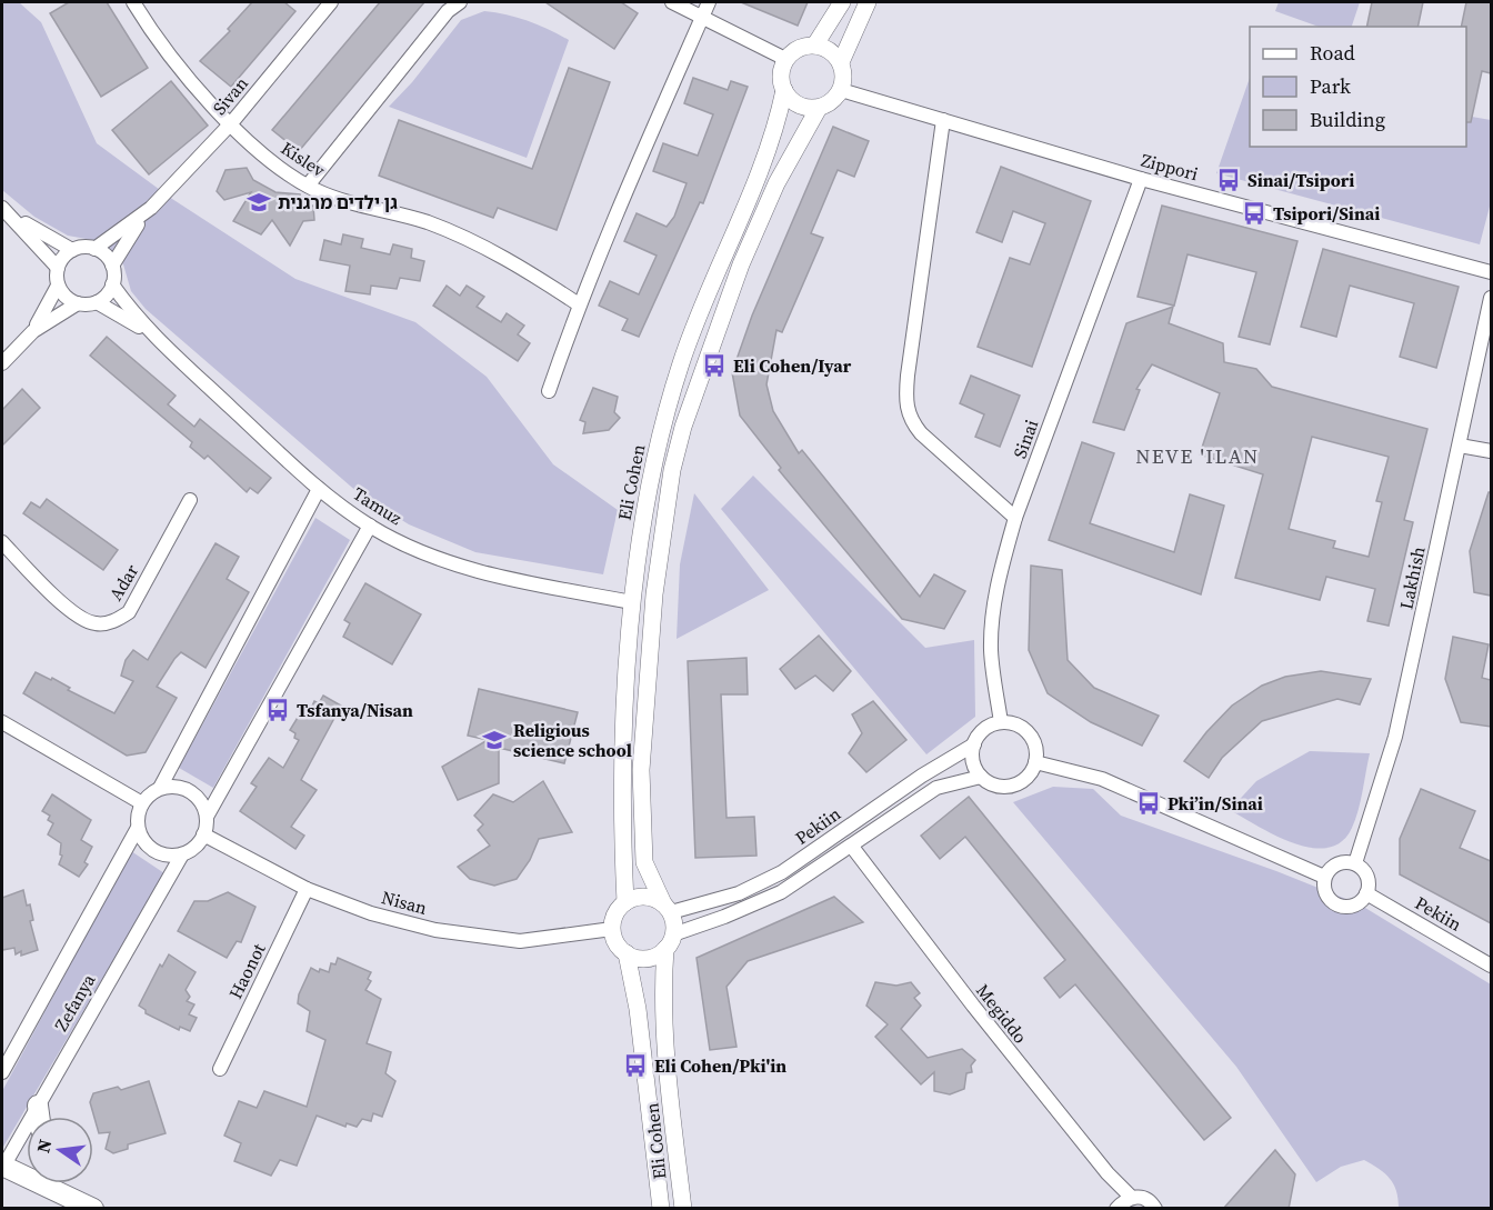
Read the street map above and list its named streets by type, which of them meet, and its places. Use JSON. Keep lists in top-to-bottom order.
{
  "streets": {
    "street": [
      "Sivan",
      "Kislev",
      "Zippori",
      "Sinai",
      "Eli Cohen",
      "Tamuz",
      "Lakhish",
      "Adar",
      "Pekiin",
      "Nisan",
      "Haonot",
      "Zefanya",
      "Megiddo"
    ]
  },
  "crossings": [
    ["Sivan", "Kislev"],
    ["Sivan", "Tamuz"],
    ["Zippori", "Sinai"],
    ["Zippori", "Eli Cohen"],
    ["Sinai", "Pekiin"],
    ["Eli Cohen", "Tamuz"],
    ["Eli Cohen", "Pekiin"],
    ["Eli Cohen", "Nisan"],
    ["Lakhish", "Pekiin"],
    ["Pekiin", "Nisan"],
    ["Pekiin", "Megiddo"],
    ["Nisan", "Haonot"],
    ["Nisan", "Zefanya"]
  ],
  "districts": ["NEVE 'ILAN"],
  "places": {
    "bus stop": [
      "Sinai/Tsipori",
      "Tsipori/Sinai",
      "Eli Cohen/Iyar",
      "Tsfanya/Nisan",
      "Pki’in/Sinai",
      "Eli Cohen/Pki'in"
    ],
    "school or university": ["גן ילדים מרגנית", "Religious science school"]
  },
  "legend": ["Road", "Park", "Building"],
  "north": "left"
}
